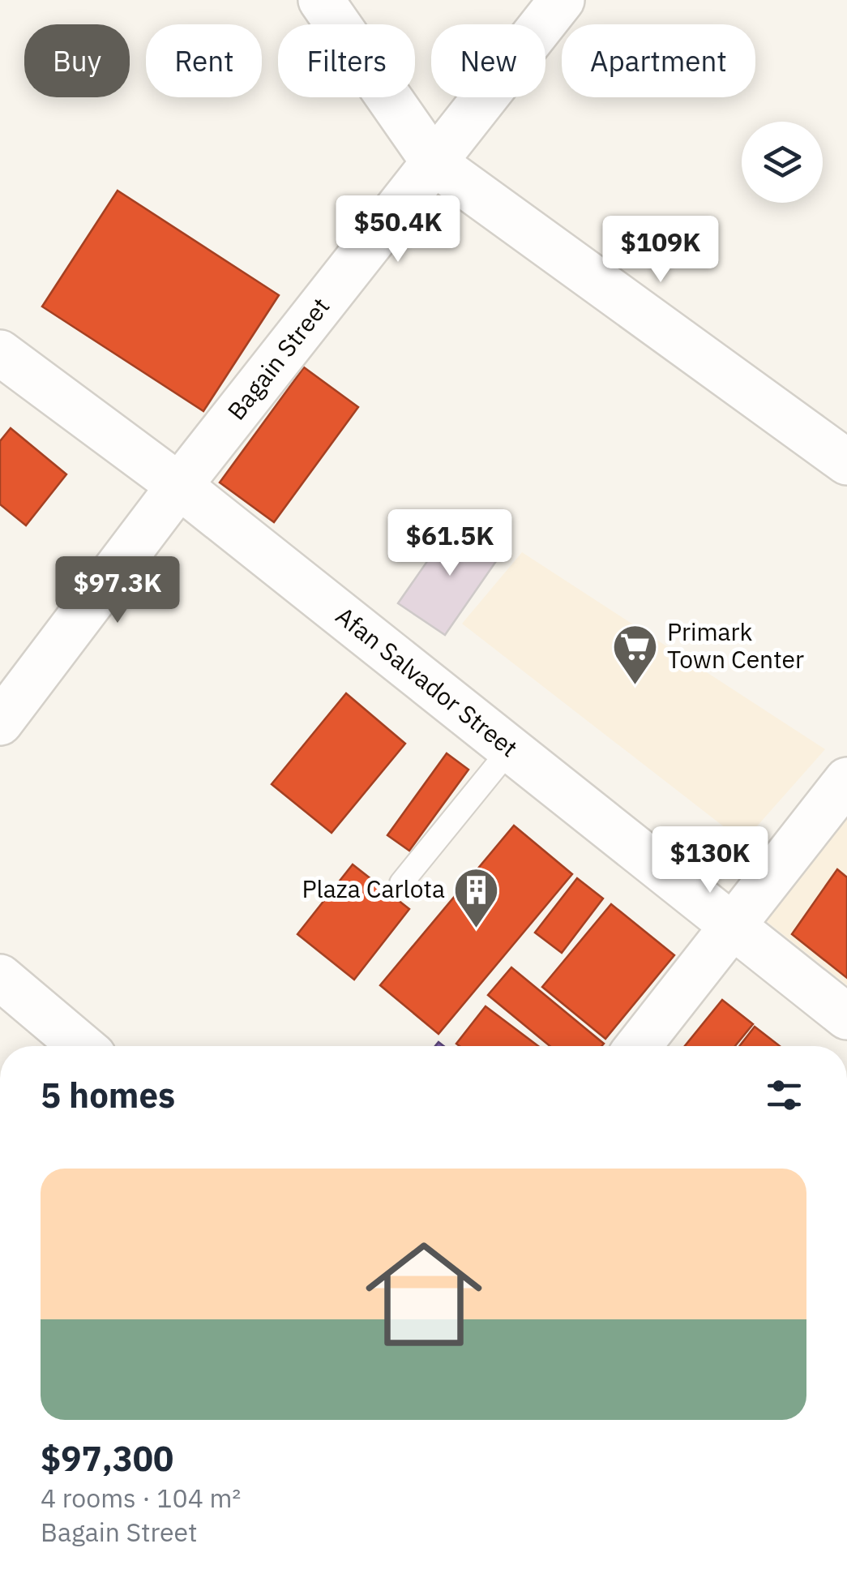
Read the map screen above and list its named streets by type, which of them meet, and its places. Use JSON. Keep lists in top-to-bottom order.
{
  "streets": {
    "street": ["Bagain Street", "Afan Salvador Street"]
  },
  "crossings": [
    ["Bagain Street", "Afan Salvador Street"]
  ],
  "places": {
    "supermarket": ["Primark Town Center"],
    "building": ["Plaza Carlota"]
  },
  "page": {
    "chip": [
      "Buy",
      "Rent",
      "Filters",
      "New",
      "Apartment"
    ],
    "price": [
      "$50.4K",
      "$109K",
      "$61.5K",
      "$97.3K",
      "$130K"
    ],
    "heading": "5 homes",
    "list": [
      {
        "name": "$97,300",
        "note": "4 rooms · 104 m² · Bagain Street"
      }
    ]
  }
}
